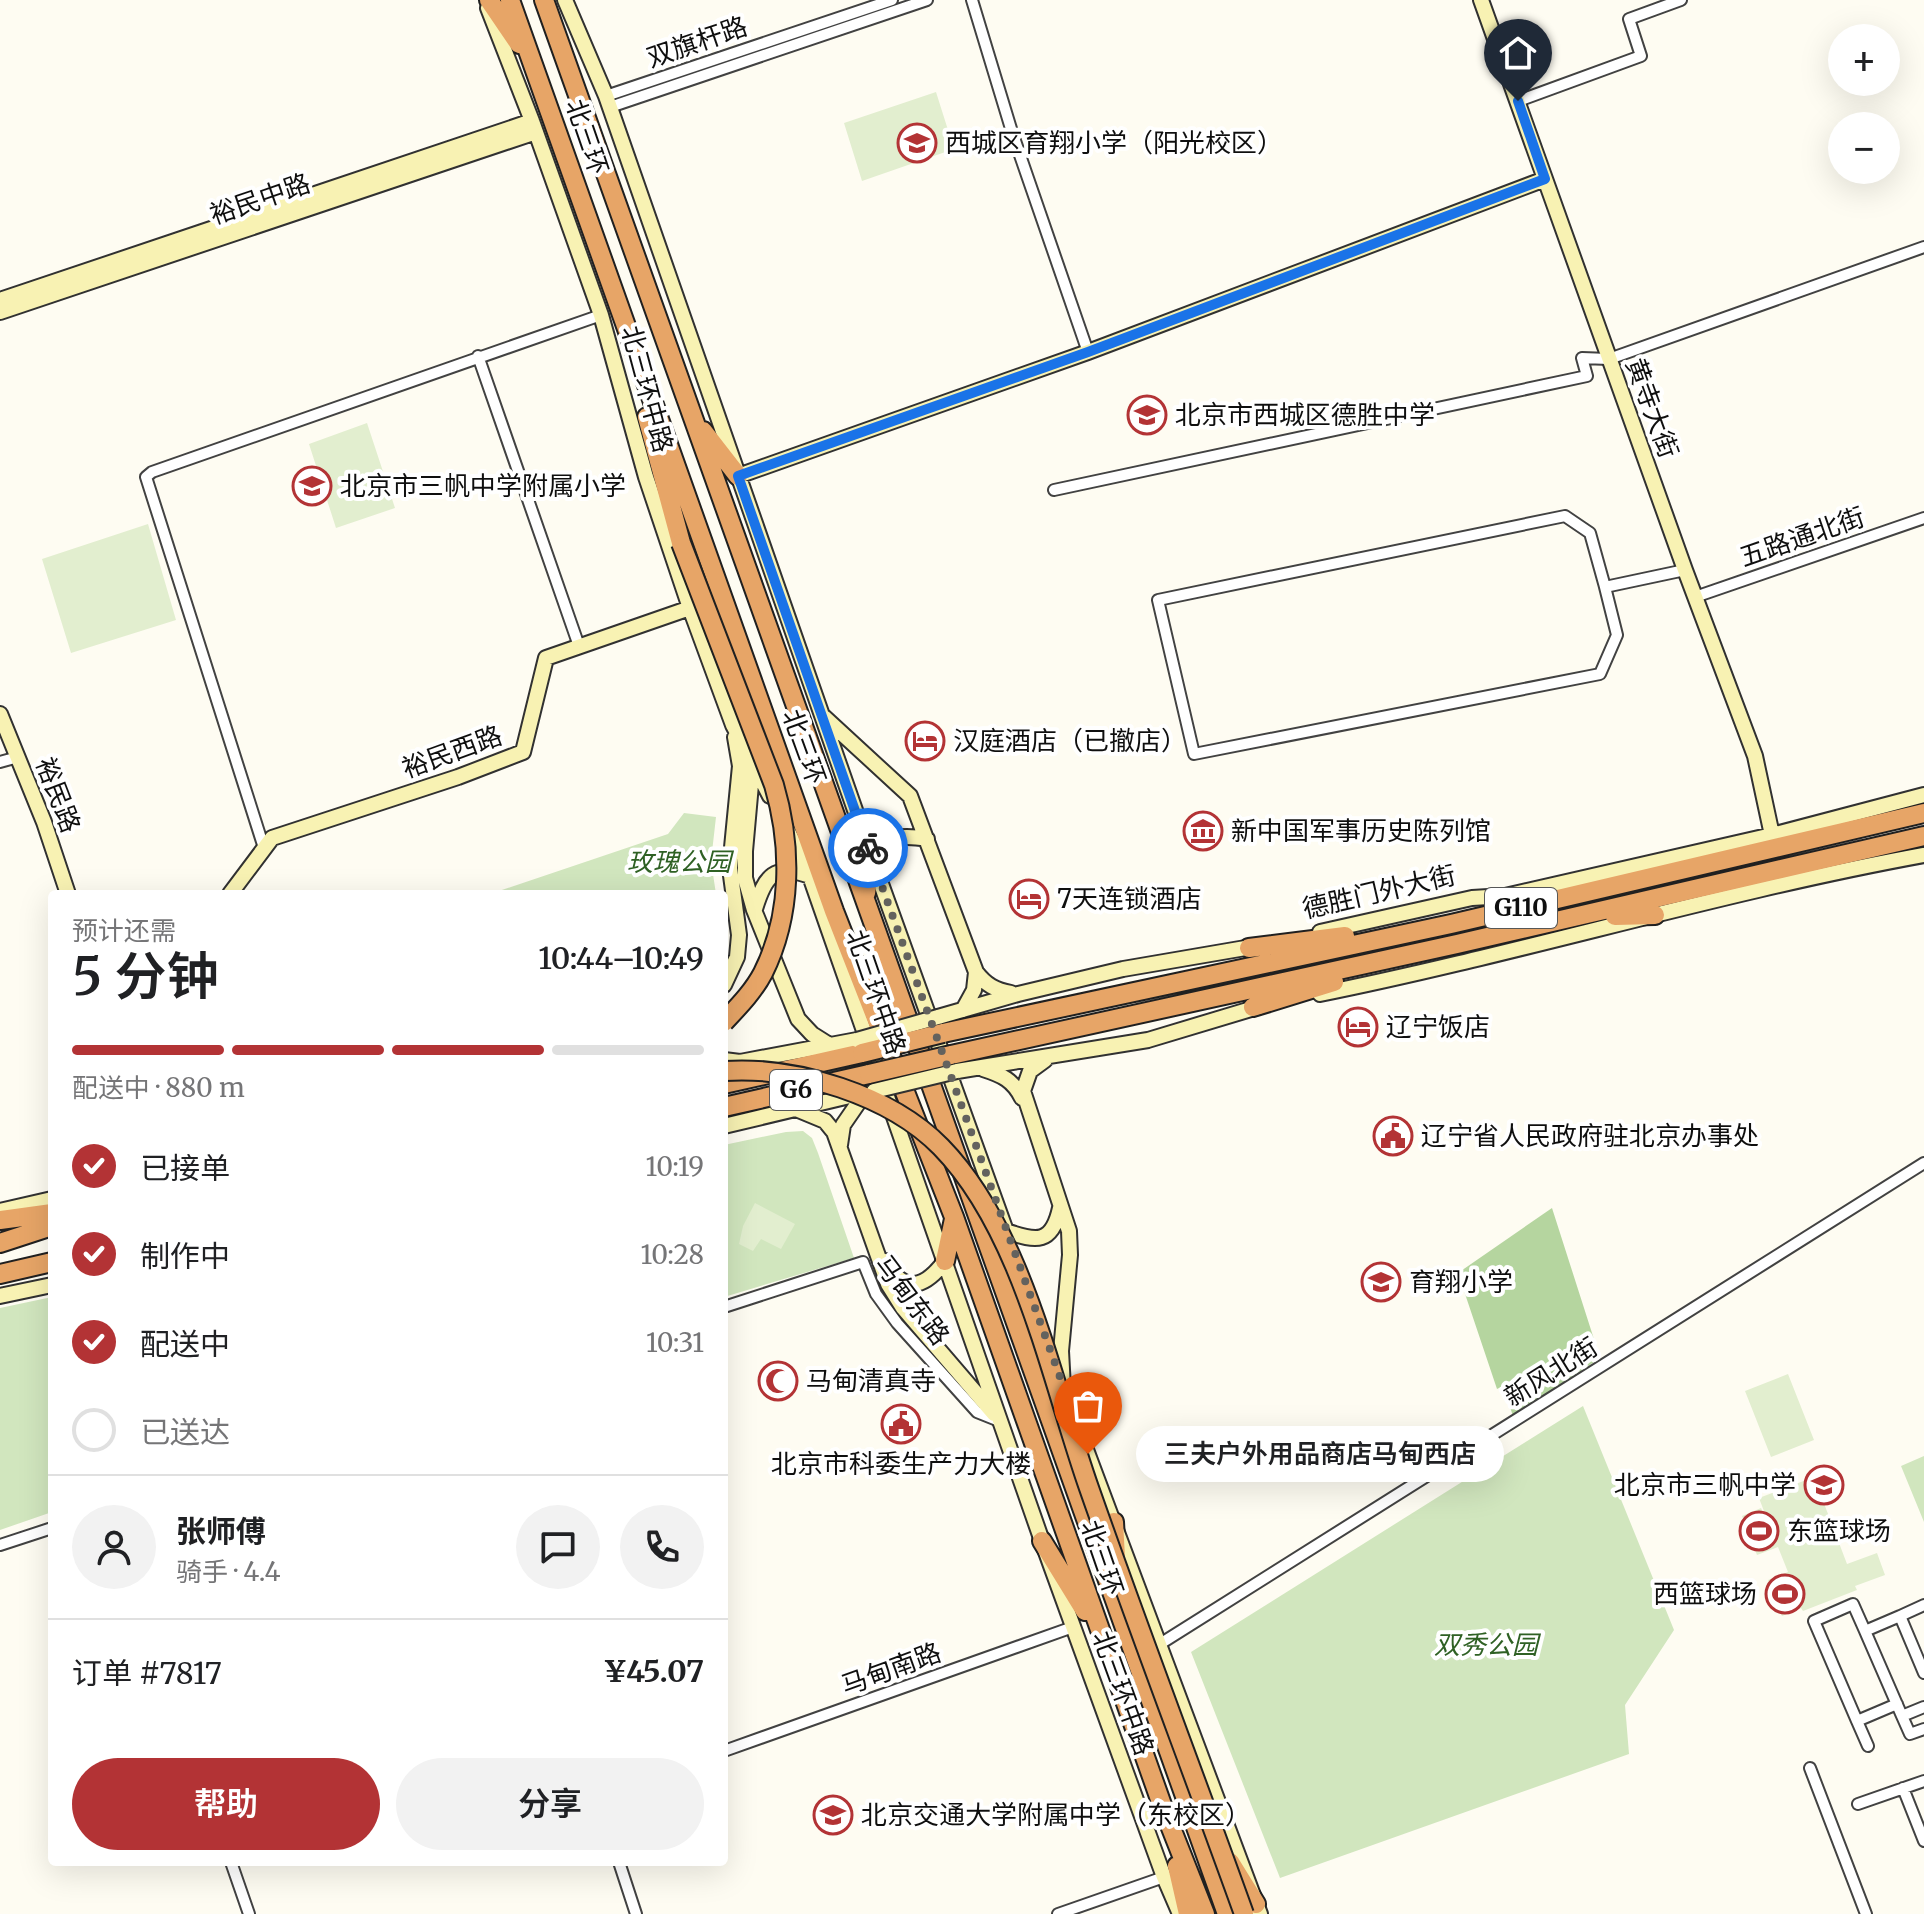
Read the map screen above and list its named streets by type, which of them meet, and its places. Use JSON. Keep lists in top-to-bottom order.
{
  "streets": {
    "highway": [
      "北三环",
      "德胜门外大街",
      "G110",
      "G6"
    ],
    "street": [
      "双旗杆路",
      "裕民中路",
      "北三环中路",
      "黄寺大街",
      "五路通北街",
      "裕民西路",
      "裕民路",
      "马甸东路",
      "新风北街",
      "马甸南路"
    ]
  },
  "crossings": [
    ["双旗杆路", "北三环中路"],
    ["裕民中路", "北三环中路"],
    ["北三环中路", "裕民西路"],
    ["北三环中路", "马甸东路"],
    ["北三环中路", "新风北街"],
    ["北三环中路", "马甸南路"],
    ["黄寺大街", "五路通北街"],
    ["黄寺大街", "德胜门外大街"],
    ["德胜门外大街", "G6"],
    ["G110", "G6"]
  ],
  "parks": ["玫瑰公园", "双秀公园"],
  "places": {
    "school or university": [
      "西城区育翔小学（阳光校区）",
      "北京市西城区德胜中学",
      "北京市三帆中学附属小学",
      "育翔小学",
      "北京市三帆中学",
      "北京交通大学附属中学（东校区）"
    ],
    "hotel": ["汉庭酒店（已撤店）", "7天连锁酒店", "辽宁饭店"],
    "museum": ["新中国军事历史陈列馆"],
    "public building": ["辽宁省人民政府驻北京办事处", "北京市科委生产力大楼"],
    "mosque": ["马甸清真寺"],
    "other": ["三夫户外用品商店马甸西店"],
    "sports": ["东篮球场", "西篮球场"]
  },
  "page": {
    "map_buttons": ["+", "−"],
    "heading": ["5 分钟", "预计还需", "10:44–10:49"],
    "panel": [
      "张师傅",
      "骑手 · 4.4",
      "订单 #7817",
      "¥45.07"
    ],
    "bar": "配送中 · 880 m",
    "list": [
      ["已接单", "10:19"],
      ["制作中", "10:28"],
      ["配送中", "10:31"],
      "已送达"
    ],
    "bubble": "三夫户外用品商店马甸西店",
    "buttons": ["帮助", "分享"]
  }
}
